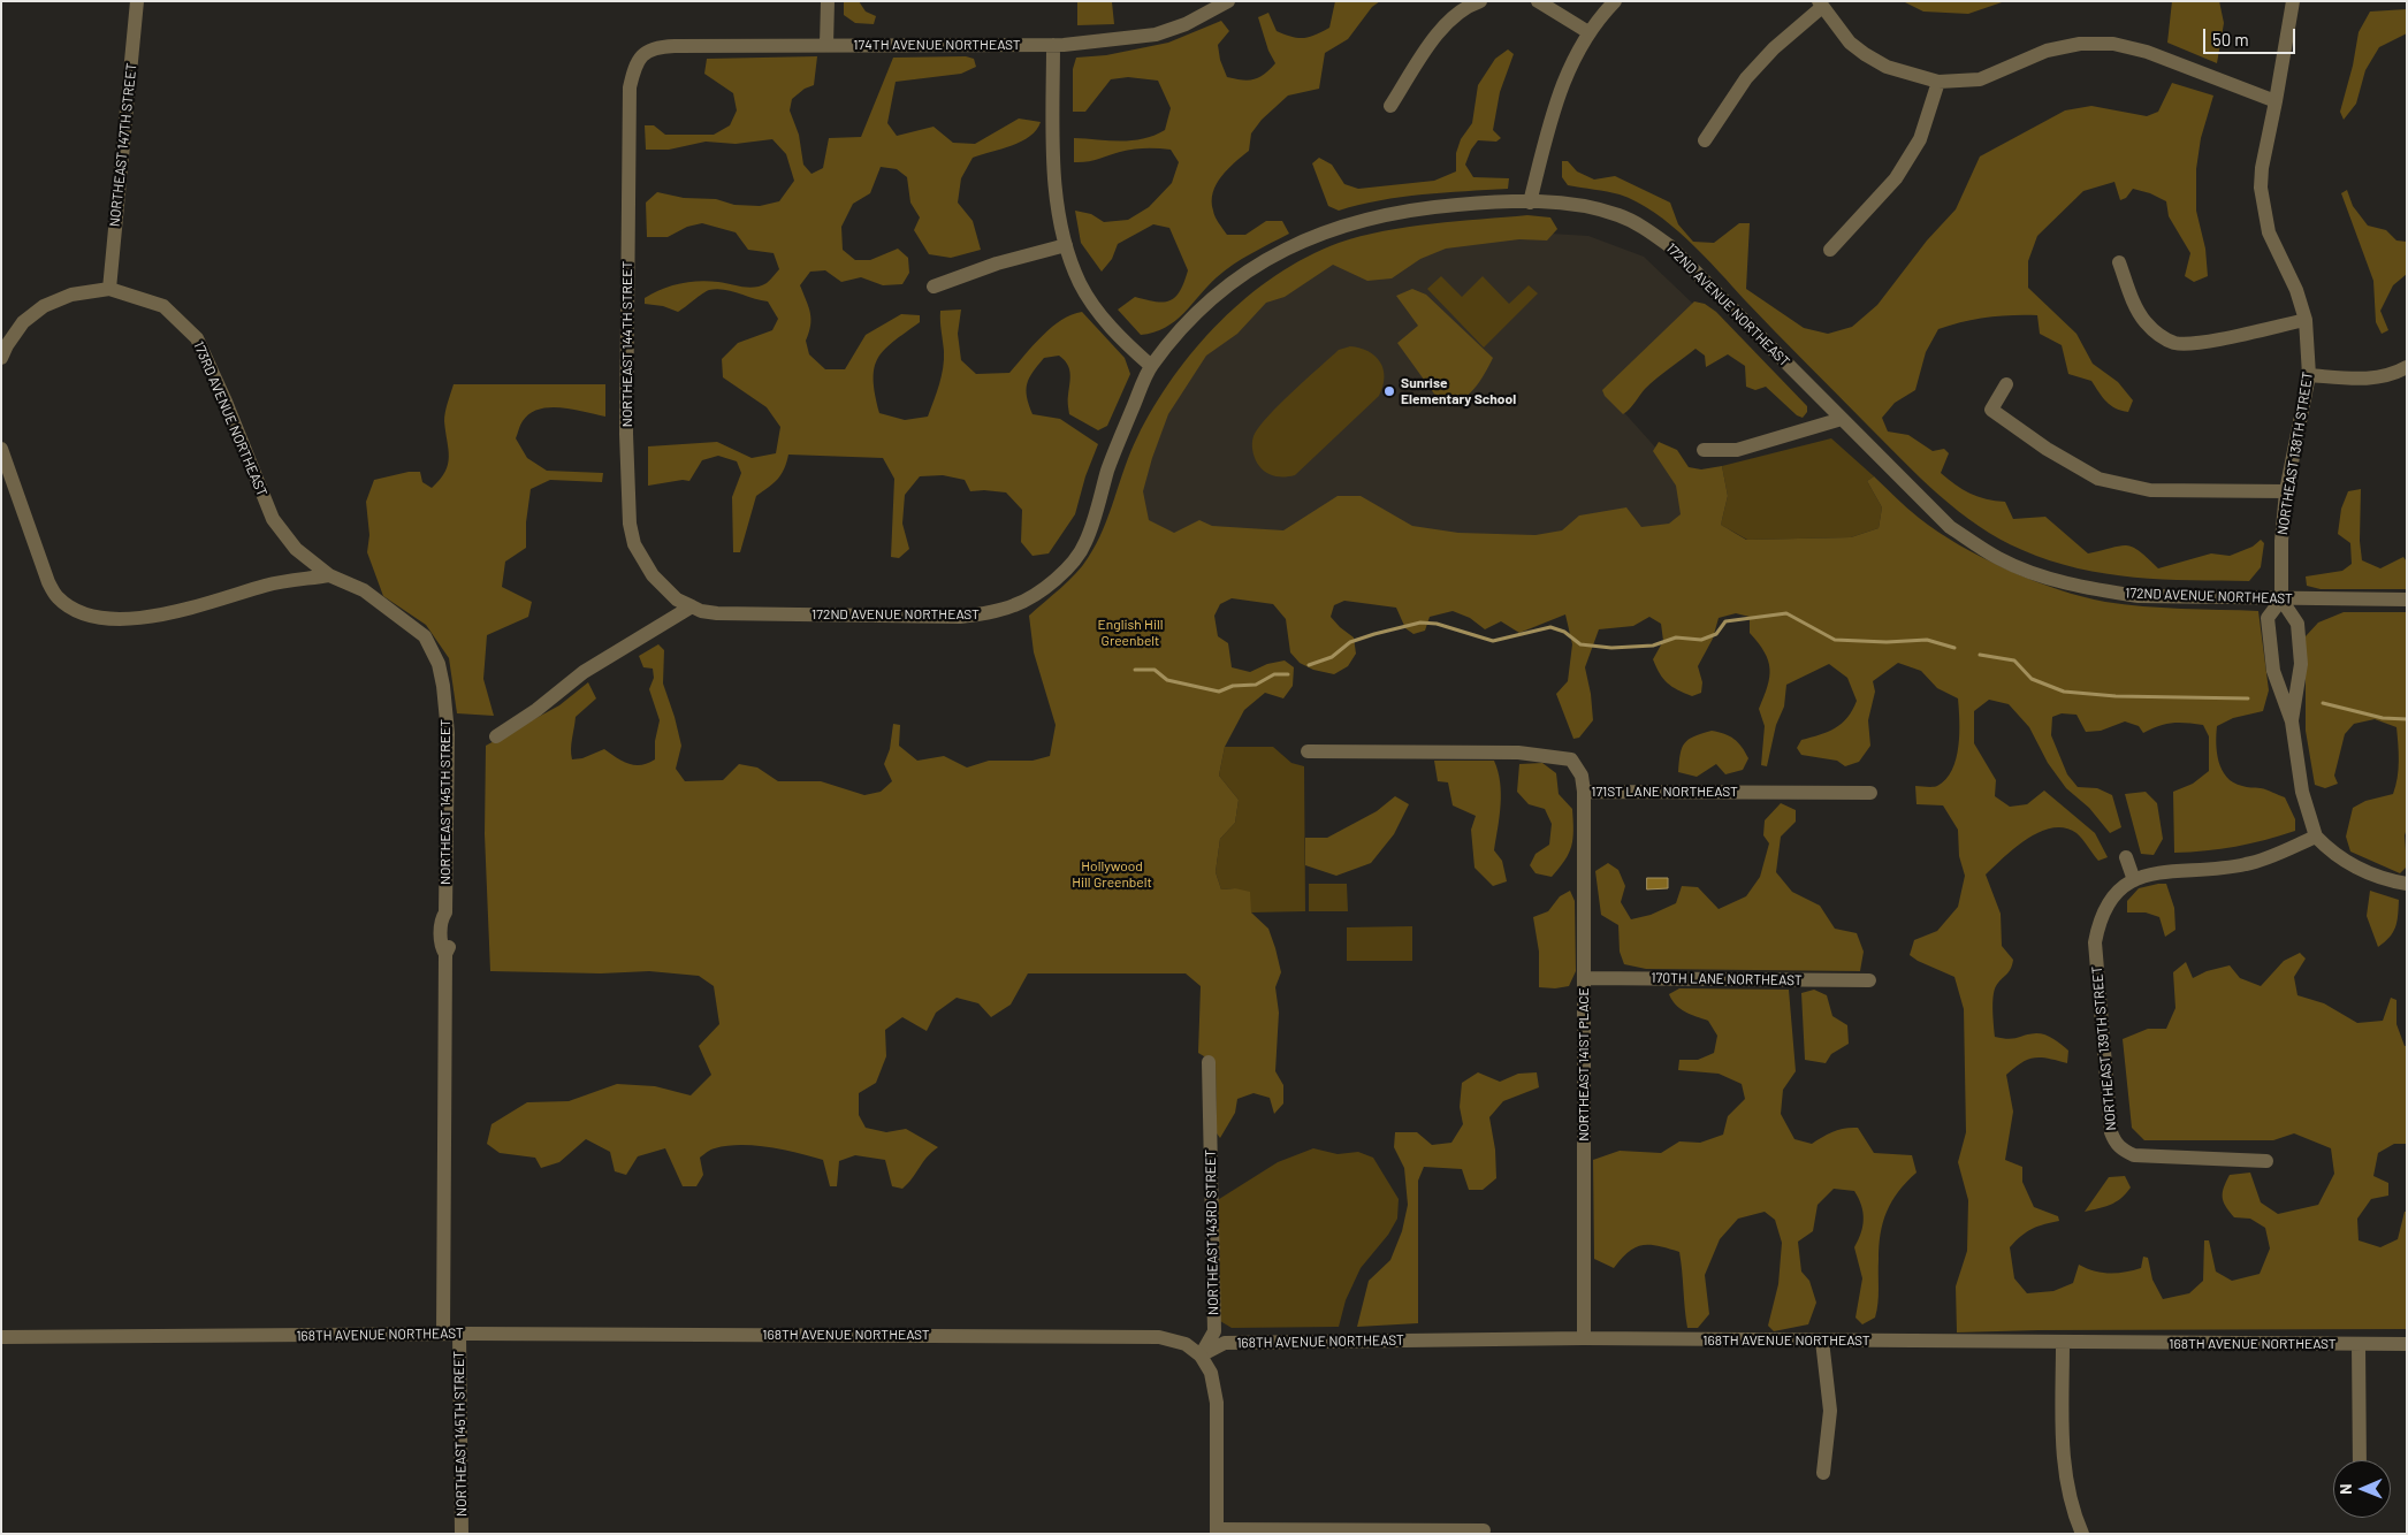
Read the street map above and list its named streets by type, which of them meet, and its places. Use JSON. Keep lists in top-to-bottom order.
{
  "streets": {
    "street": [
      "174TH AVENUE NORTHEAST",
      "NORTHEAST 147TH STREET",
      "172ND AVENUE NORTHEAST",
      "NORTHEAST 144TH STREET",
      "173RD AVENUE NORTHEAST",
      "NORTHEAST 138TH STREET",
      "171ST LANE NORTHEAST",
      "NORTHEAST 145TH STREET",
      "170TH LANE NORTHEAST",
      "NORTHEAST 139TH STREET",
      "NORTHEAST 141ST PLACE",
      "NORTHEAST 143RD STREET",
      "168TH AVENUE NORTHEAST"
    ]
  },
  "crossings": [
    ["174TH AVENUE NORTHEAST", "NORTHEAST 144TH STREET"],
    ["NORTHEAST 147TH STREET", "173RD AVENUE NORTHEAST"],
    ["172ND AVENUE NORTHEAST", "NORTHEAST 144TH STREET"],
    ["172ND AVENUE NORTHEAST", "NORTHEAST 138TH STREET"],
    ["173RD AVENUE NORTHEAST", "NORTHEAST 145TH STREET"],
    ["171ST LANE NORTHEAST", "NORTHEAST 141ST PLACE"],
    ["NORTHEAST 145TH STREET", "168TH AVENUE NORTHEAST"],
    ["170TH LANE NORTHEAST", "NORTHEAST 141ST PLACE"],
    ["NORTHEAST 141ST PLACE", "168TH AVENUE NORTHEAST"],
    ["NORTHEAST 143RD STREET", "168TH AVENUE NORTHEAST"]
  ],
  "parks": ["English Hill Greenbelt", "Hollywood Hill Greenbelt"],
  "places": ["Sunrise Elementary School"],
  "scale_bar": "50 m",
  "north": "left"
}
